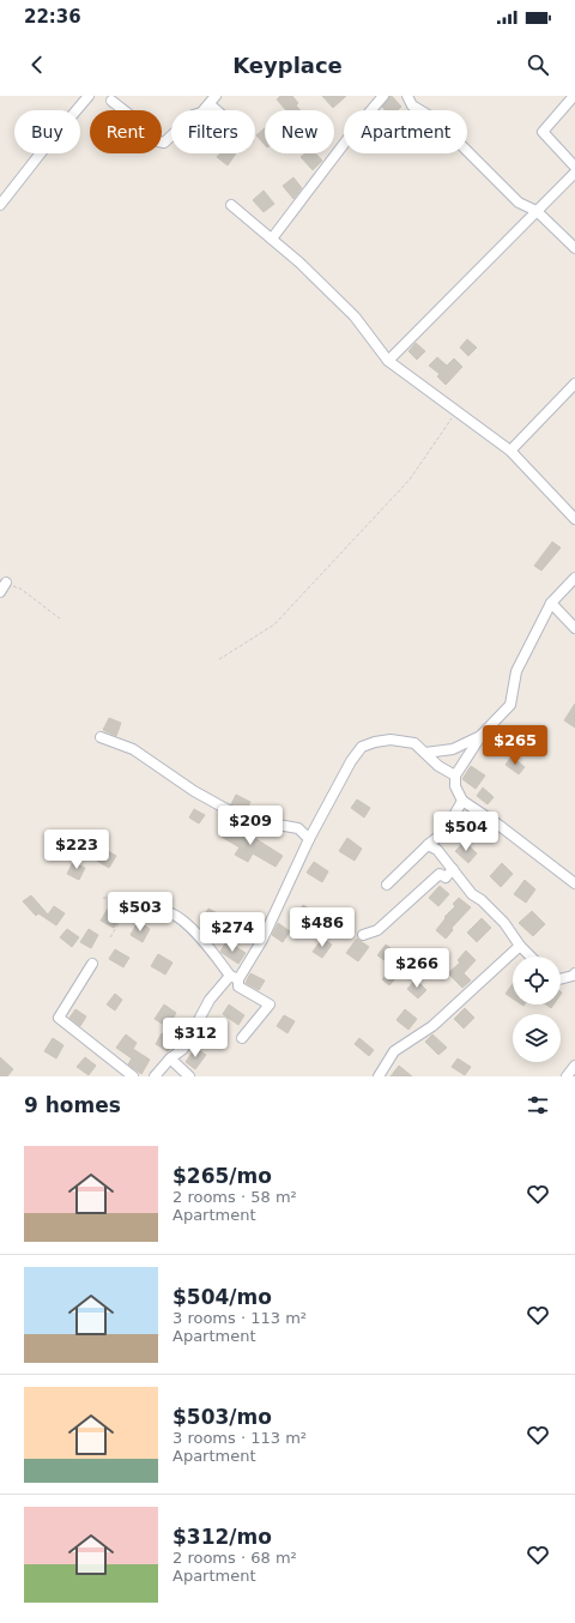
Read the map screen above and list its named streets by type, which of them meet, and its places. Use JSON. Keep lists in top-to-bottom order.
{
  "page": {
    "status": "22:36",
    "header": "Keyplace",
    "chip": [
      "Buy",
      "Rent",
      "Filters",
      "New",
      "Apartment"
    ],
    "price": [
      "$265",
      "$209",
      "$504",
      "$223",
      "$503",
      "$486",
      "$274",
      "$266",
      "$312"
    ],
    "heading": "9 homes",
    "list": [
      {
        "name": "$265/mo",
        "note": "2 rooms · 58 m² · Apartment"
      },
      {
        "name": "$504/mo",
        "note": "3 rooms · 113 m² · Apartment"
      },
      {
        "name": "$503/mo",
        "note": "3 rooms · 113 m² · Apartment"
      },
      {
        "name": "$312/mo",
        "note": "2 rooms · 68 m² · Apartment"
      }
    ]
  }
}
